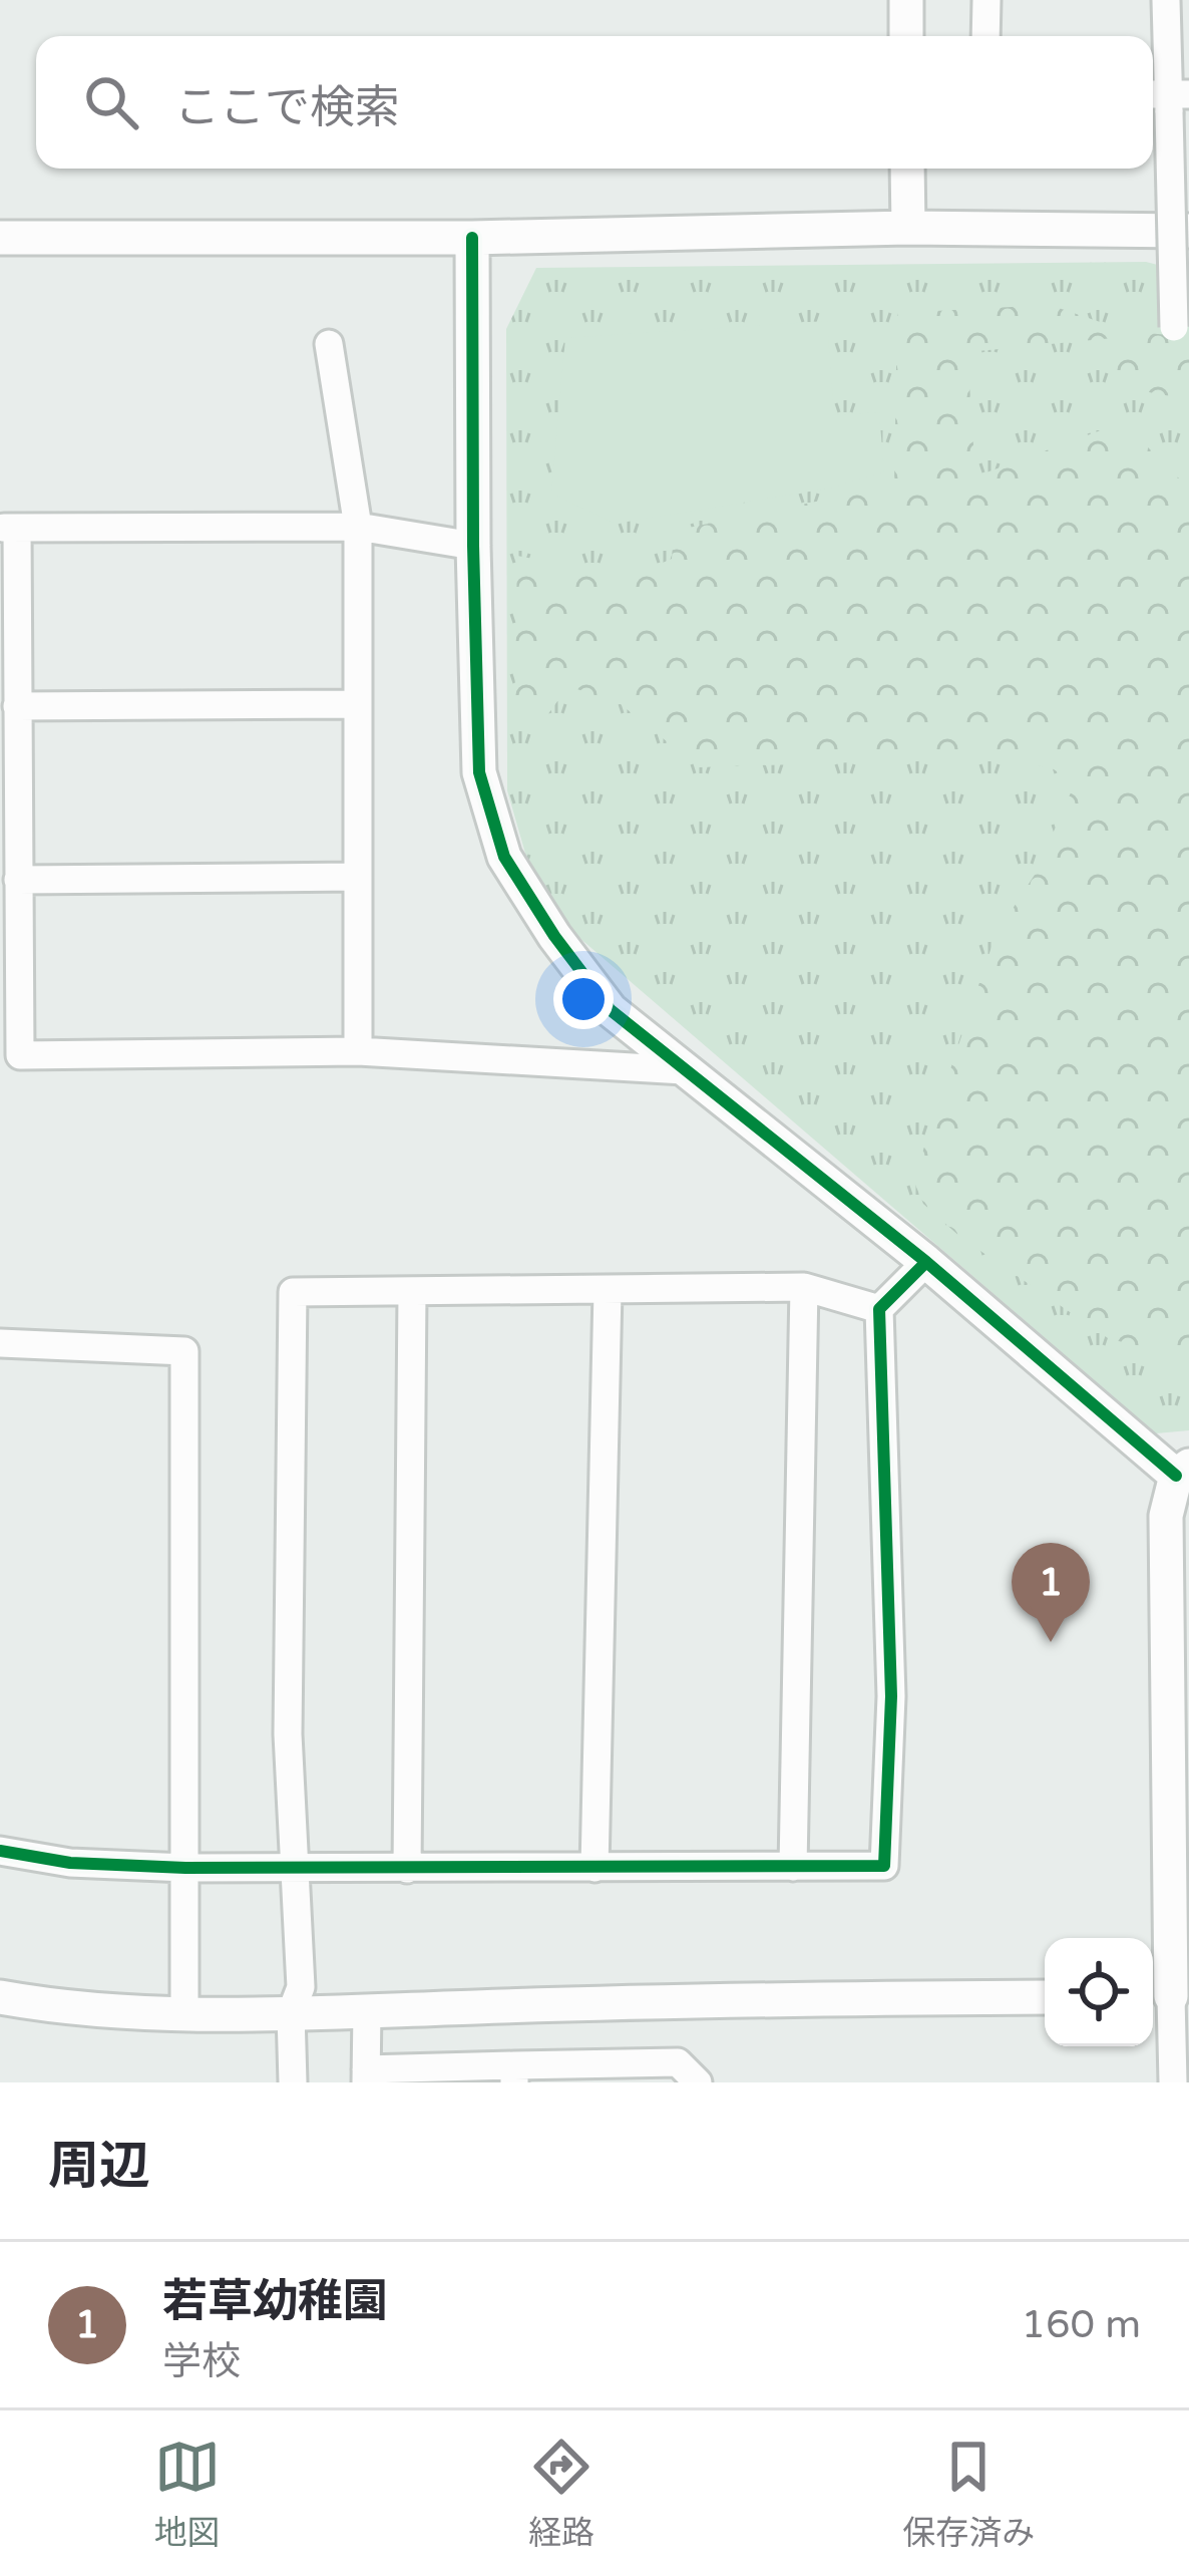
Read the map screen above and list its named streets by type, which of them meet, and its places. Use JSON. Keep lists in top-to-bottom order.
{
  "page": {
    "search": "ここで検索",
    "pins": "1",
    "heading": "周辺",
    "list": [
      {
        "mark": "1",
        "name": "若草幼稚園",
        "note": "学校",
        "value": "160 m"
      }
    ],
    "nav": ["地図", "経路", "保存済み"]
  }
}
